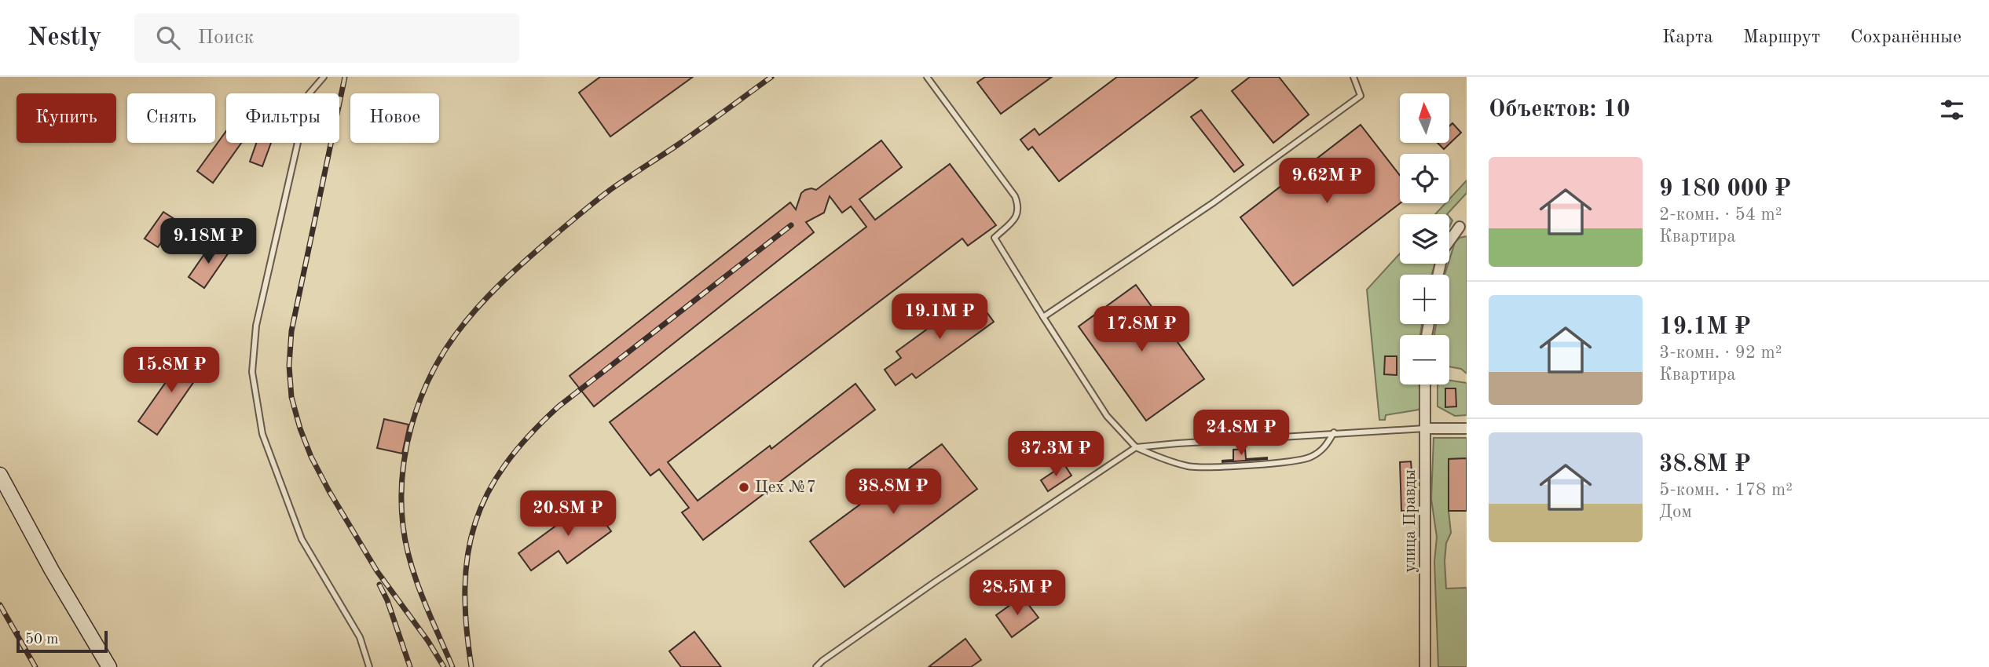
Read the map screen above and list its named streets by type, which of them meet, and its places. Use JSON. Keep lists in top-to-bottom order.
{
  "streets": {
    "street": ["улица Правды"]
  },
  "places": ["Цех №7"],
  "scale_bar": "50 m",
  "north": "top",
  "page": {
    "header": "Nestly",
    "search": "Поиск",
    "nav": ["Карта", "Маршрут", "Сохранённые"],
    "heading": "Объектов: 10",
    "map_buttons": ["+", "−"],
    "chip": [
      "Купить",
      "Снять",
      "Фильтры",
      "Новое"
    ],
    "list": [
      {
        "name": "9 180 000 ₽",
        "note": "2-комн. · 54 m² · Квартира"
      },
      {
        "name": "19.1M ₽",
        "note": "3-комн. · 92 m² · Квартира"
      },
      {
        "name": "38.8M ₽",
        "note": "5-комн. · 178 m² · Дом"
      }
    ],
    "price": [
      "9.62M ₽",
      "9.18M ₽",
      "19.1M ₽",
      "17.8M ₽",
      "15.8M ₽",
      "24.8M ₽",
      "37.3M ₽",
      "38.8M ₽",
      "20.8M ₽",
      "28.5M ₽"
    ],
    "scale": "50 m"
  }
}
